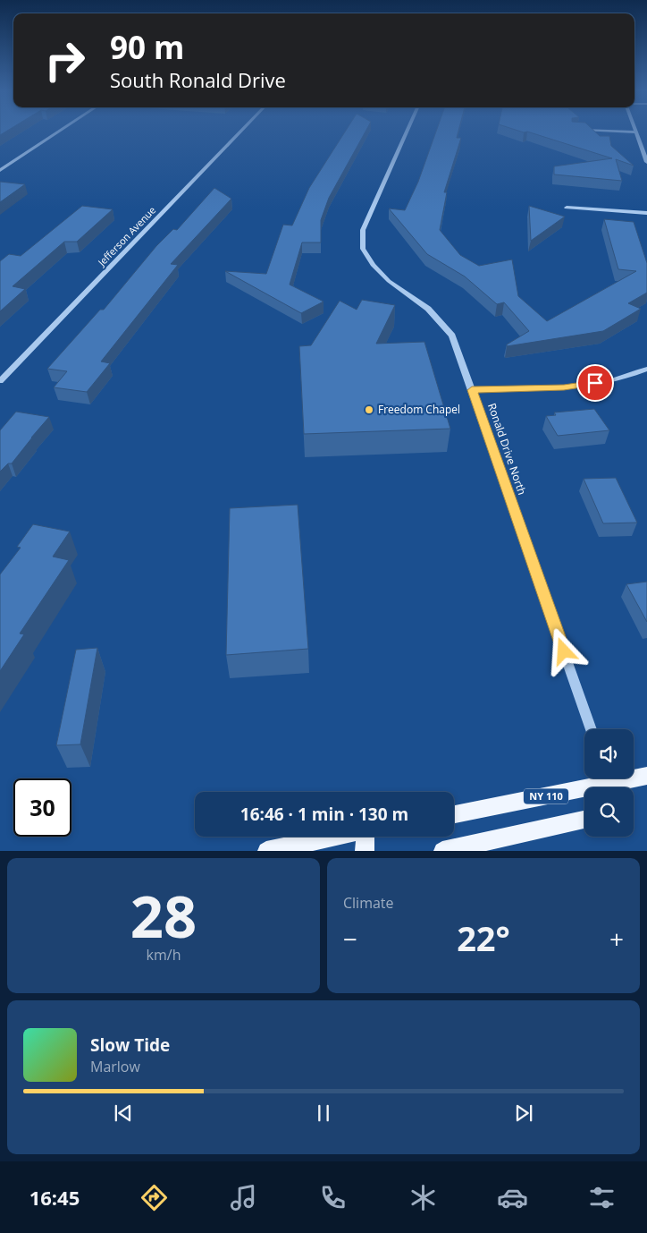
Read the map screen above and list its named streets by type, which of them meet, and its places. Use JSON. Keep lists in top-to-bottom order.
{
  "streets": {
    "main road": ["NY 110"],
    "street": ["Jefferson Avenue", "Ronald Drive North"]
  },
  "places": ["Freedom Chapel"],
  "page": {
    "turn": ["90 m", "South Ronald Drive"],
    "limit": "30",
    "trip": "16:46 · 1 min · 130 m",
    "tile": [
      ["28", "km/h"],
      "Climate"
    ],
    "heat": ["−", "22°", "+"],
    "song": ["Slow Tide", "Marlow"],
    "tabs": "16:45"
  }
}
